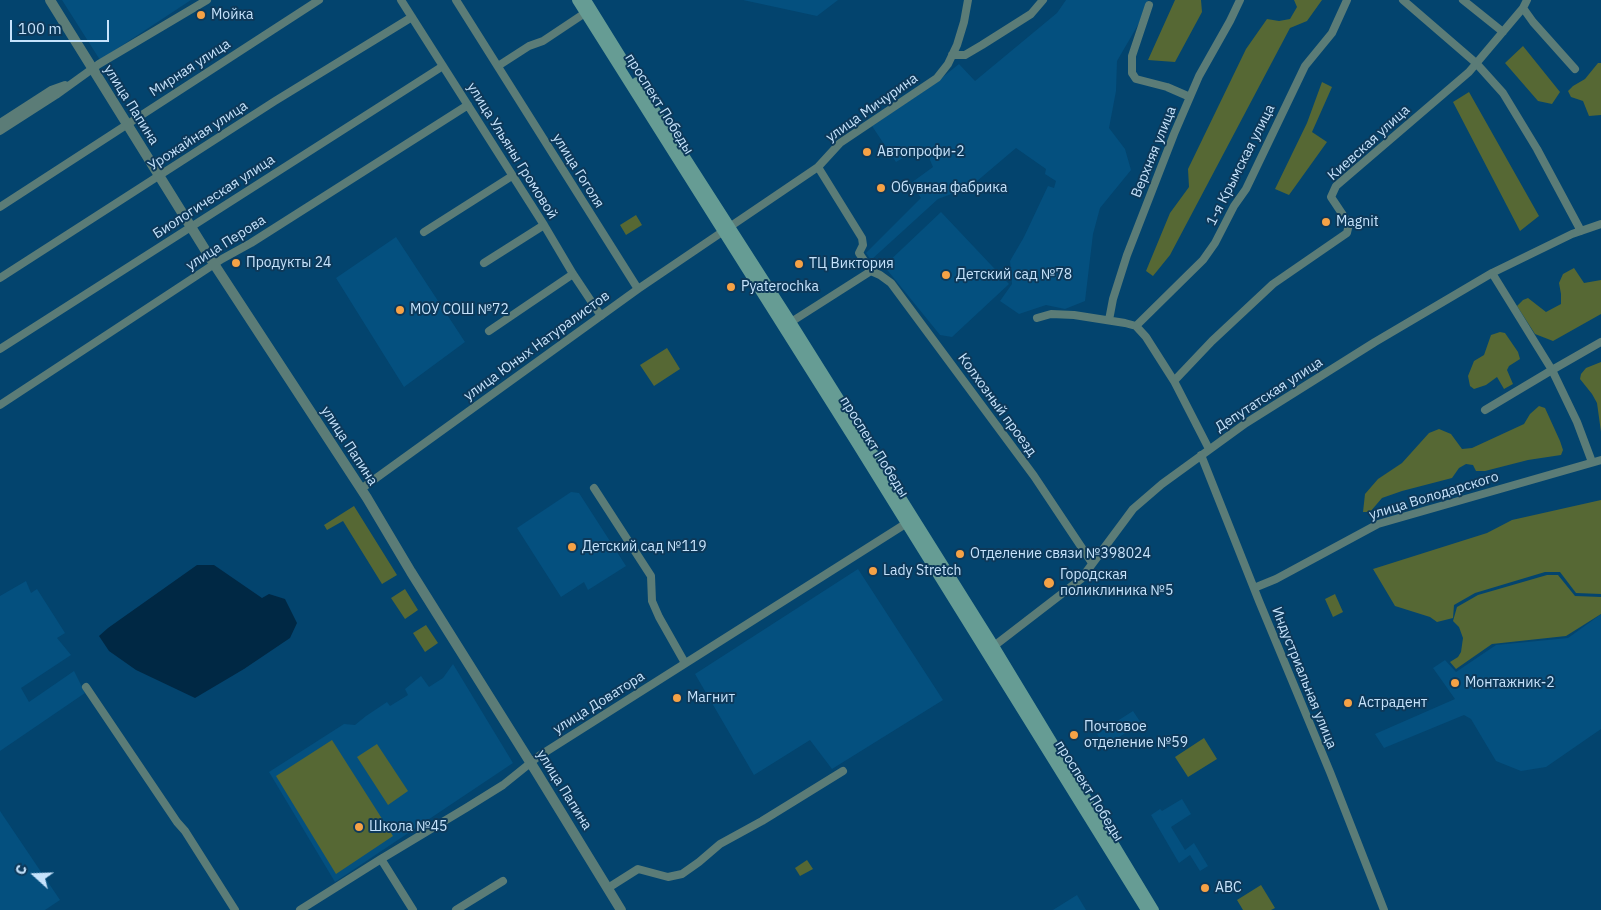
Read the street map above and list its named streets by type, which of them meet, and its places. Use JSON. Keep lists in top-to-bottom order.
{
  "streets": {
    "main road": ["проспект Победы"],
    "street": [
      "Мирная улица",
      "улица Папина",
      "улица Мичурина",
      "Урожайная улица",
      "Киевская улица",
      "улица Ульяны Громовой",
      "Верхняя улица",
      "1-я Крымская улица",
      "улица Гоголя",
      "Биологическая улица",
      "улица Перова",
      "улица Юных Натуралистов",
      "Депутатская улица",
      "Колхозный проезд",
      "улица Володарского",
      "Индустриальная улица",
      "улица Доватора"
    ]
  },
  "crossings": [
    ["Мирная улица", "улица Папина"],
    ["проспект Победы", "улица Мичурина"],
    ["проспект Победы", "улица Юных Натуралистов"],
    ["проспект Победы", "Депутатская улица"],
    ["проспект Победы", "улица Доватора"],
    ["улица Папина", "Урожайная улица"],
    ["улица Папина", "Биологическая улица"],
    ["улица Папина", "улица Перова"],
    ["улица Папина", "улица Юных Натуралистов"],
    ["улица Папина", "улица Доватора"],
    ["улица Мичурина", "улица Юных Натуралистов"],
    ["Урожайная улица", "улица Ульяны Громовой"],
    ["улица Ульяны Громовой", "Биологическая улица"],
    ["улица Ульяны Громовой", "улица Перова"],
    ["улица Ульяны Громовой", "улица Юных Натуралистов"],
    ["улица Гоголя", "улица Юных Натуралистов"],
    ["Депутатская улица", "Колхозный проезд"],
    ["Депутатская улица", "Индустриальная улица"],
    ["улица Володарского", "Индустриальная улица"]
  ],
  "places": [
    "Мойка",
    "Автопрофи-2",
    "Обувная фабрика",
    "Magnit",
    "Продукты 24",
    "ТЦ Виктория",
    "Детский сад №78",
    "Pyaterochka",
    "МОУ СОШ №72",
    "Детский сад №119",
    "Отделение связи №398024",
    "Lady Stretch",
    "Городская поликлиника №5",
    "Монтажник-2",
    "Магнит",
    "Астрадент",
    "Почтовое отделение №59",
    "Школа №45",
    "АВС"
  ],
  "scale_bar": "100 m",
  "north": "left"
}
